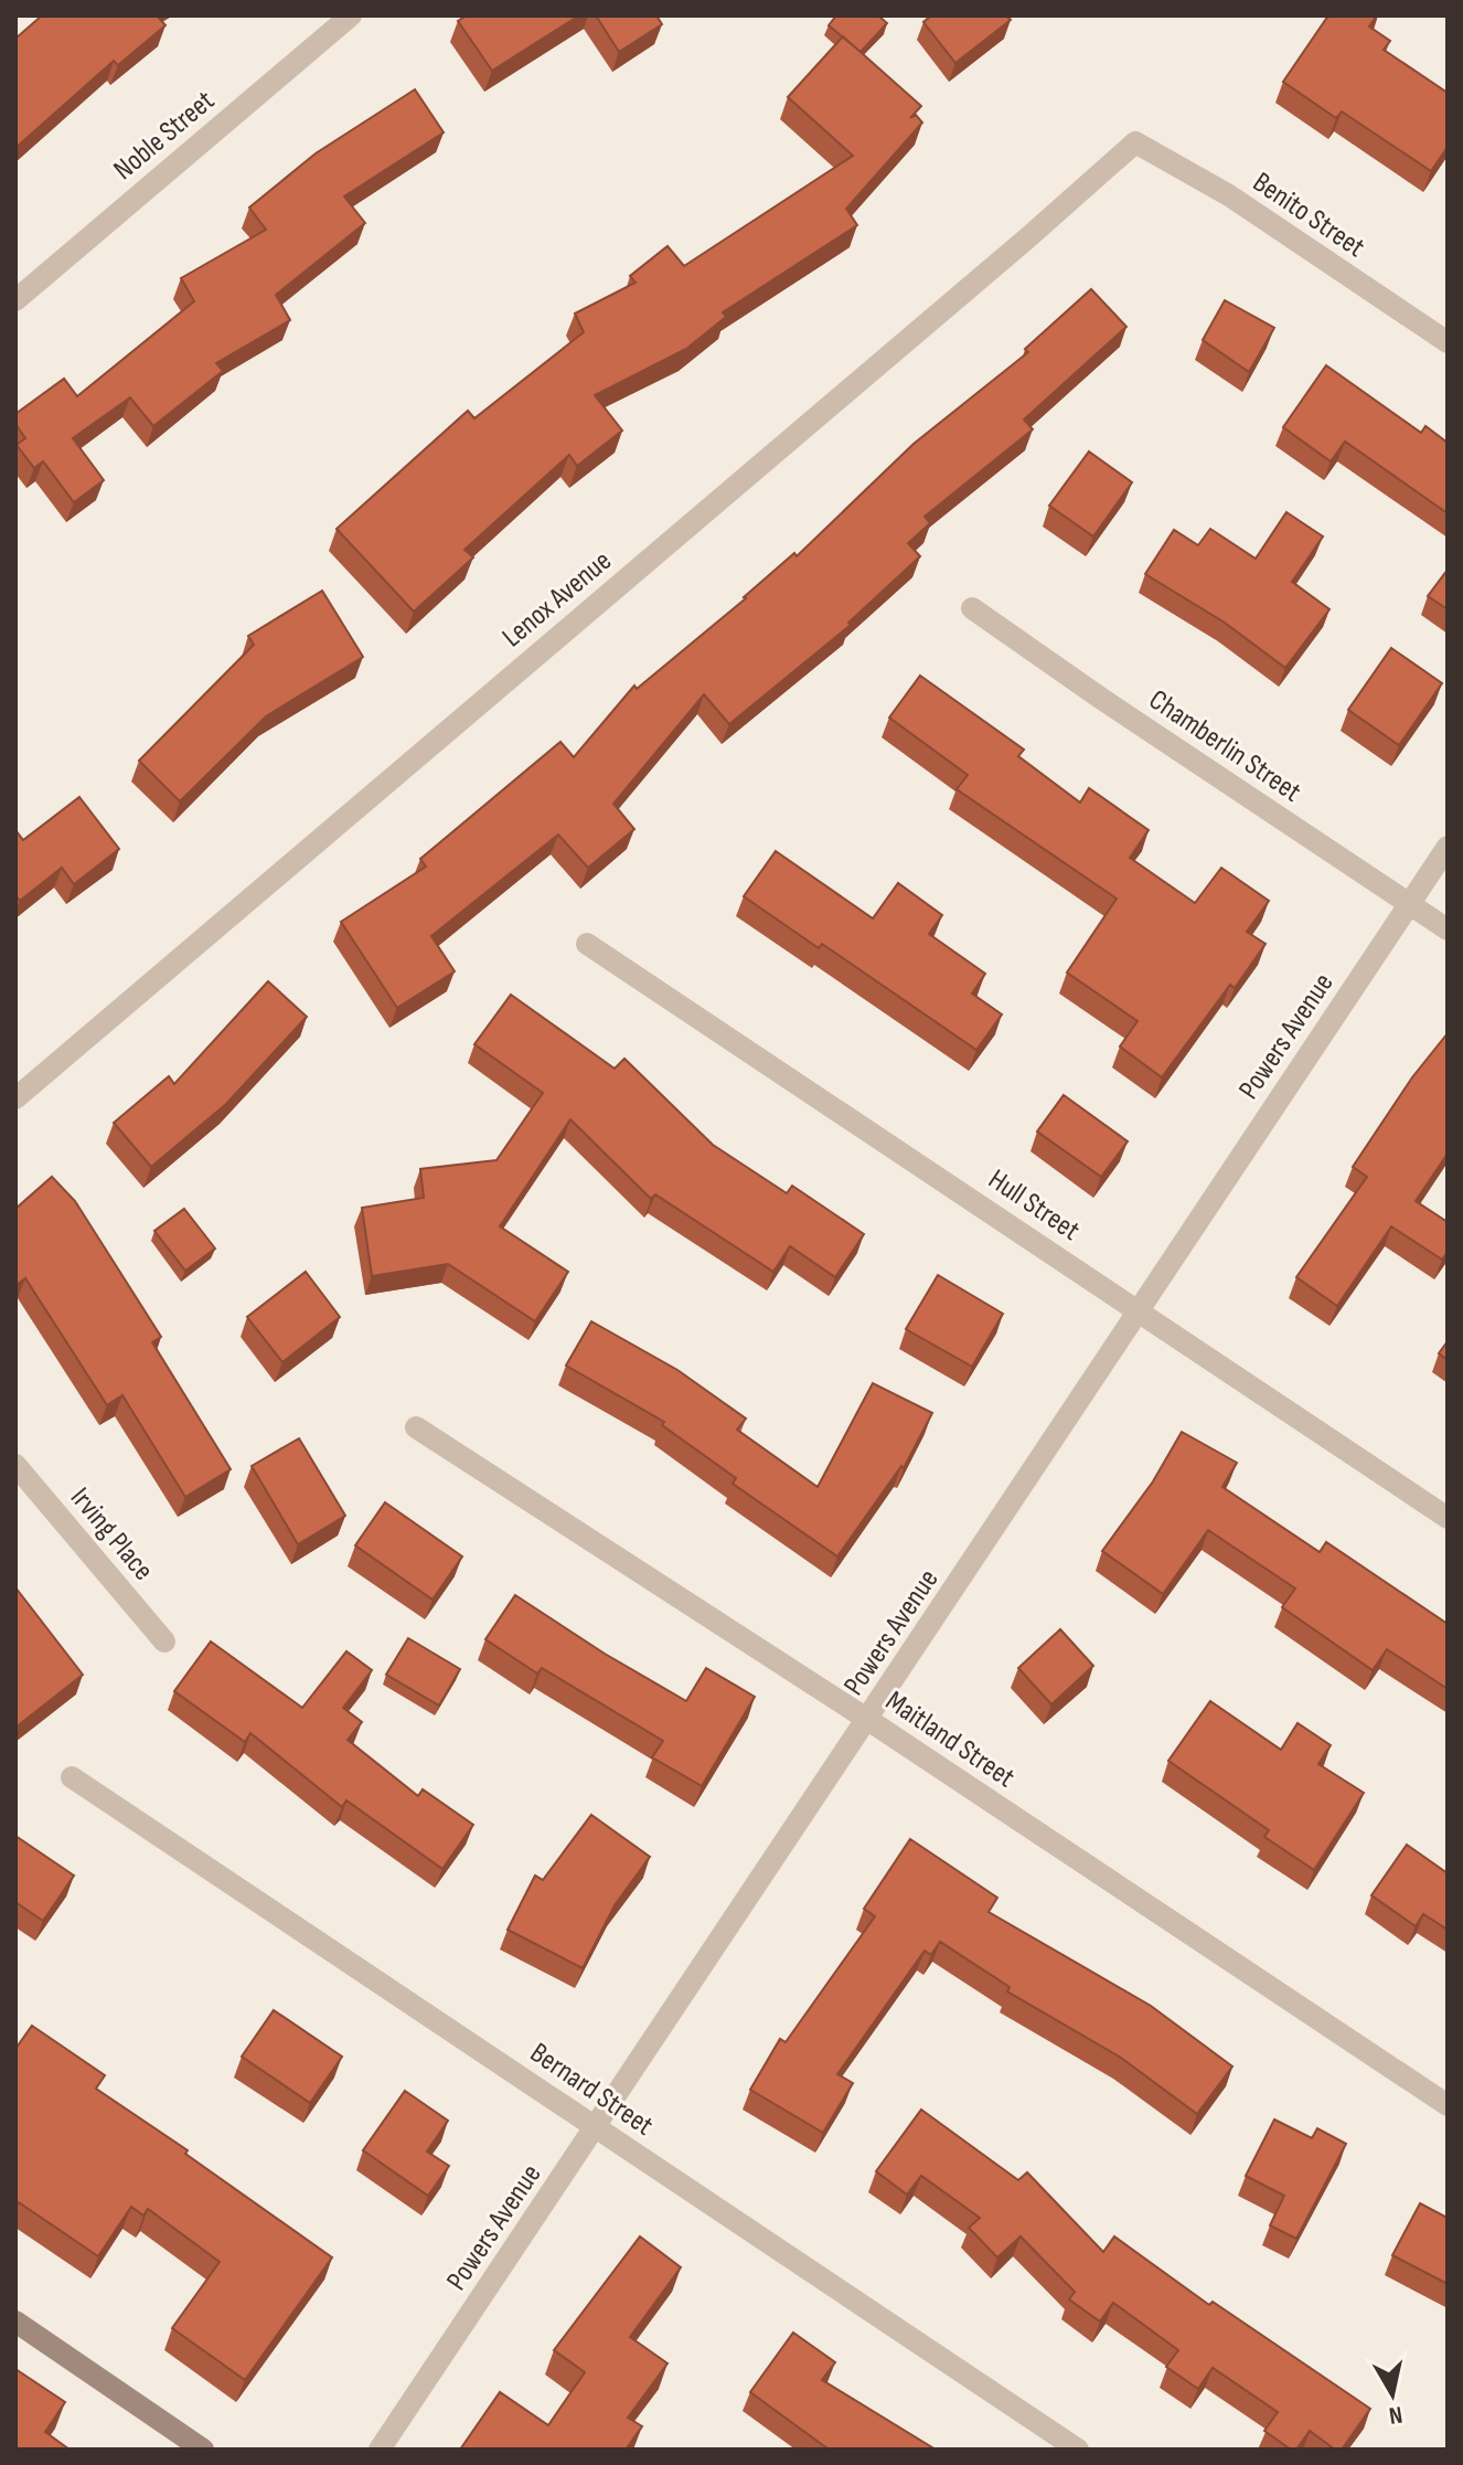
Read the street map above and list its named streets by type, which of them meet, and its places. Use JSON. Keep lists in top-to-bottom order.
{
  "streets": {
    "street": [
      "Noble Street",
      "Benito Street",
      "Lenox Avenue",
      "Chamberlin Street",
      "Powers Avenue",
      "Hull Street",
      "Irving Place",
      "Maitland Street",
      "Bernard Street"
    ]
  },
  "crossings": [
    ["Benito Street", "Lenox Avenue"],
    ["Chamberlin Street", "Powers Avenue"],
    ["Powers Avenue", "Hull Street"],
    ["Powers Avenue", "Maitland Street"],
    ["Powers Avenue", "Bernard Street"]
  ],
  "north": "bottom"
}
